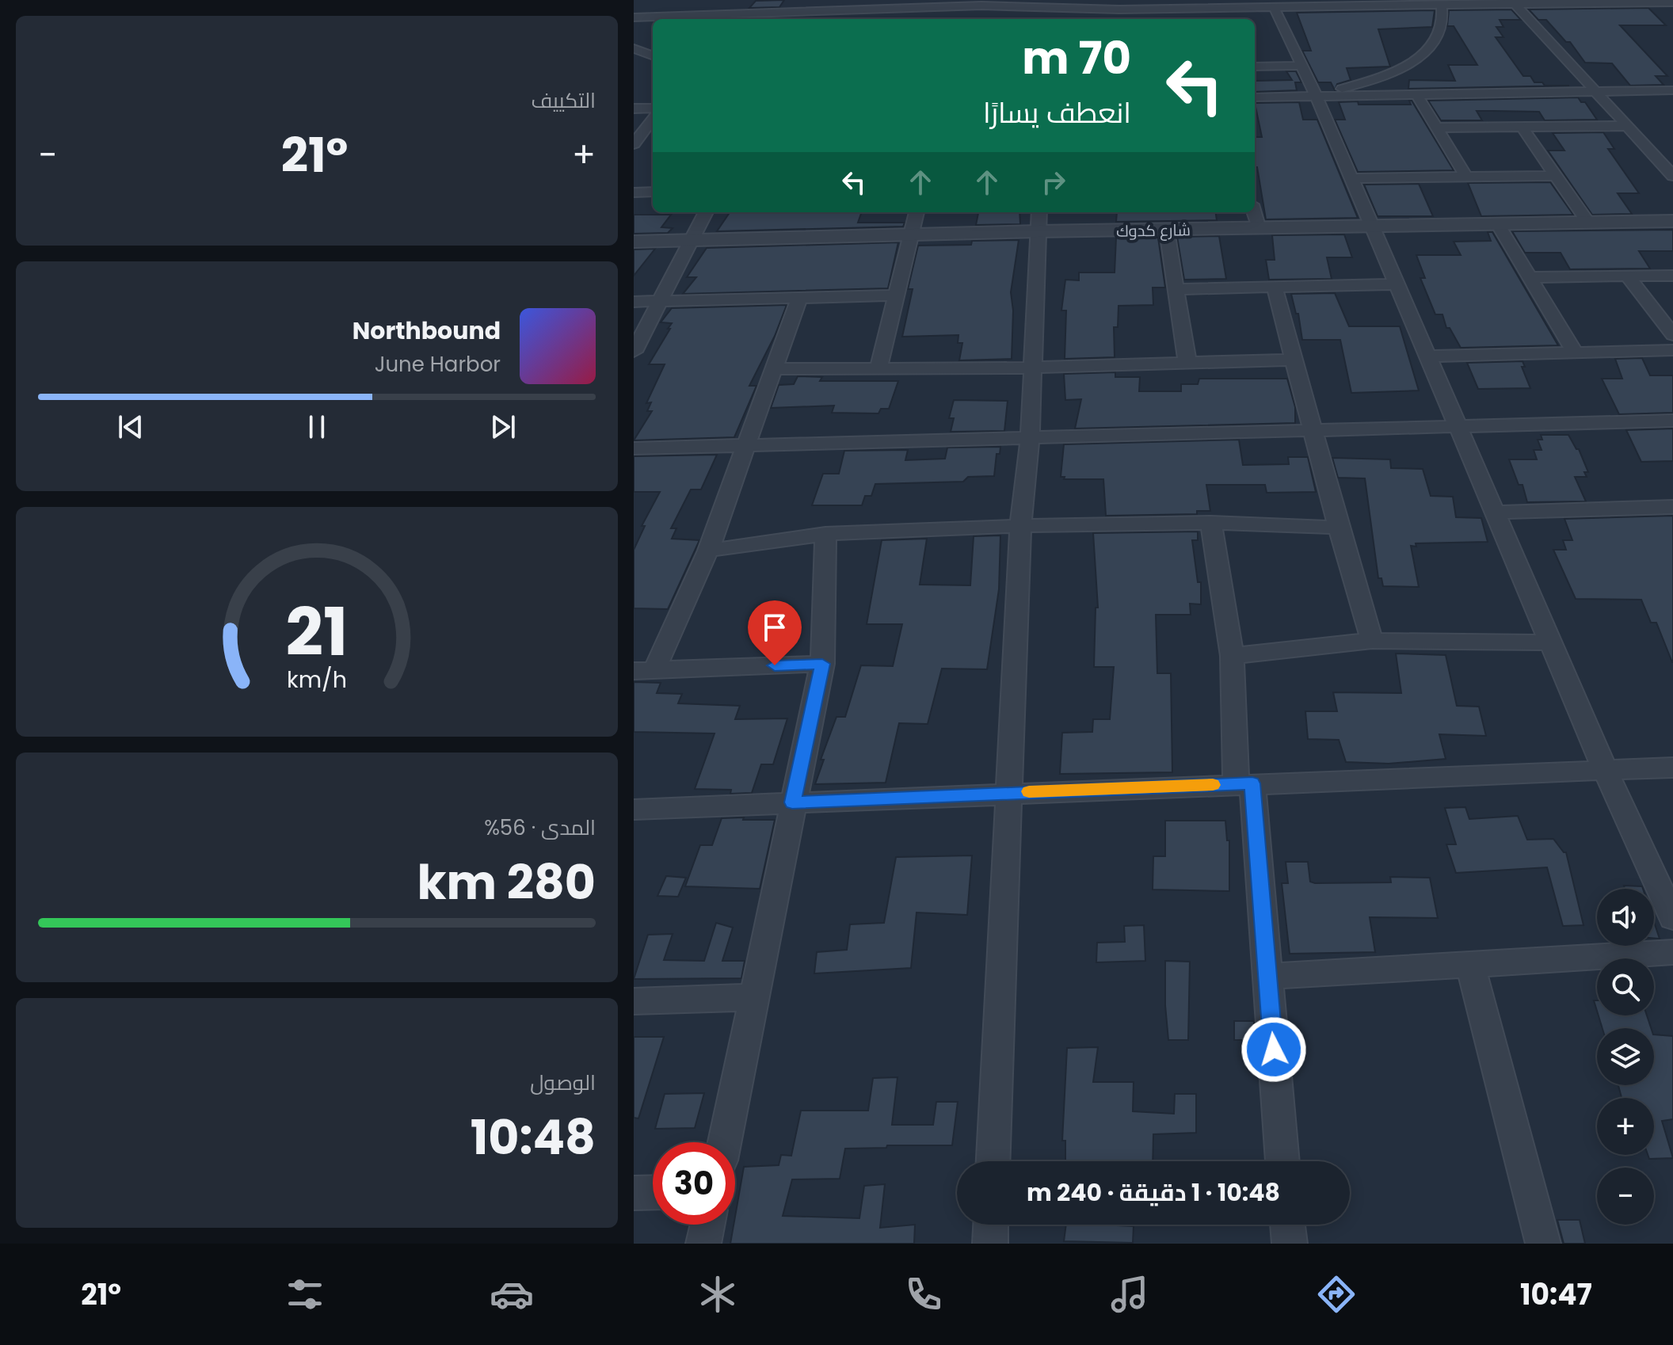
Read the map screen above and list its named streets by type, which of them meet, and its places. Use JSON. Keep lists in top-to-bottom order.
{
  "streets": {
    "street": ["شارع كدوك"]
  },
  "page": {
    "tile": [
      "التكييف",
      ["المدى · 56%", "280 km"],
      ["الوصول", "10:48"]
    ],
    "turn": ["70 m", "انعطف يسارًا"],
    "heat": ["−", "21°", "+"],
    "song": ["Northbound", "June Harbor"],
    "map_buttons": ["+", "−"],
    "limit": "30",
    "trip": "10:48 · 1 دقيقة · 240 m",
    "tabs": ["10:47", "21°"],
    "gauge": ["21", "km/h"]
  }
}
